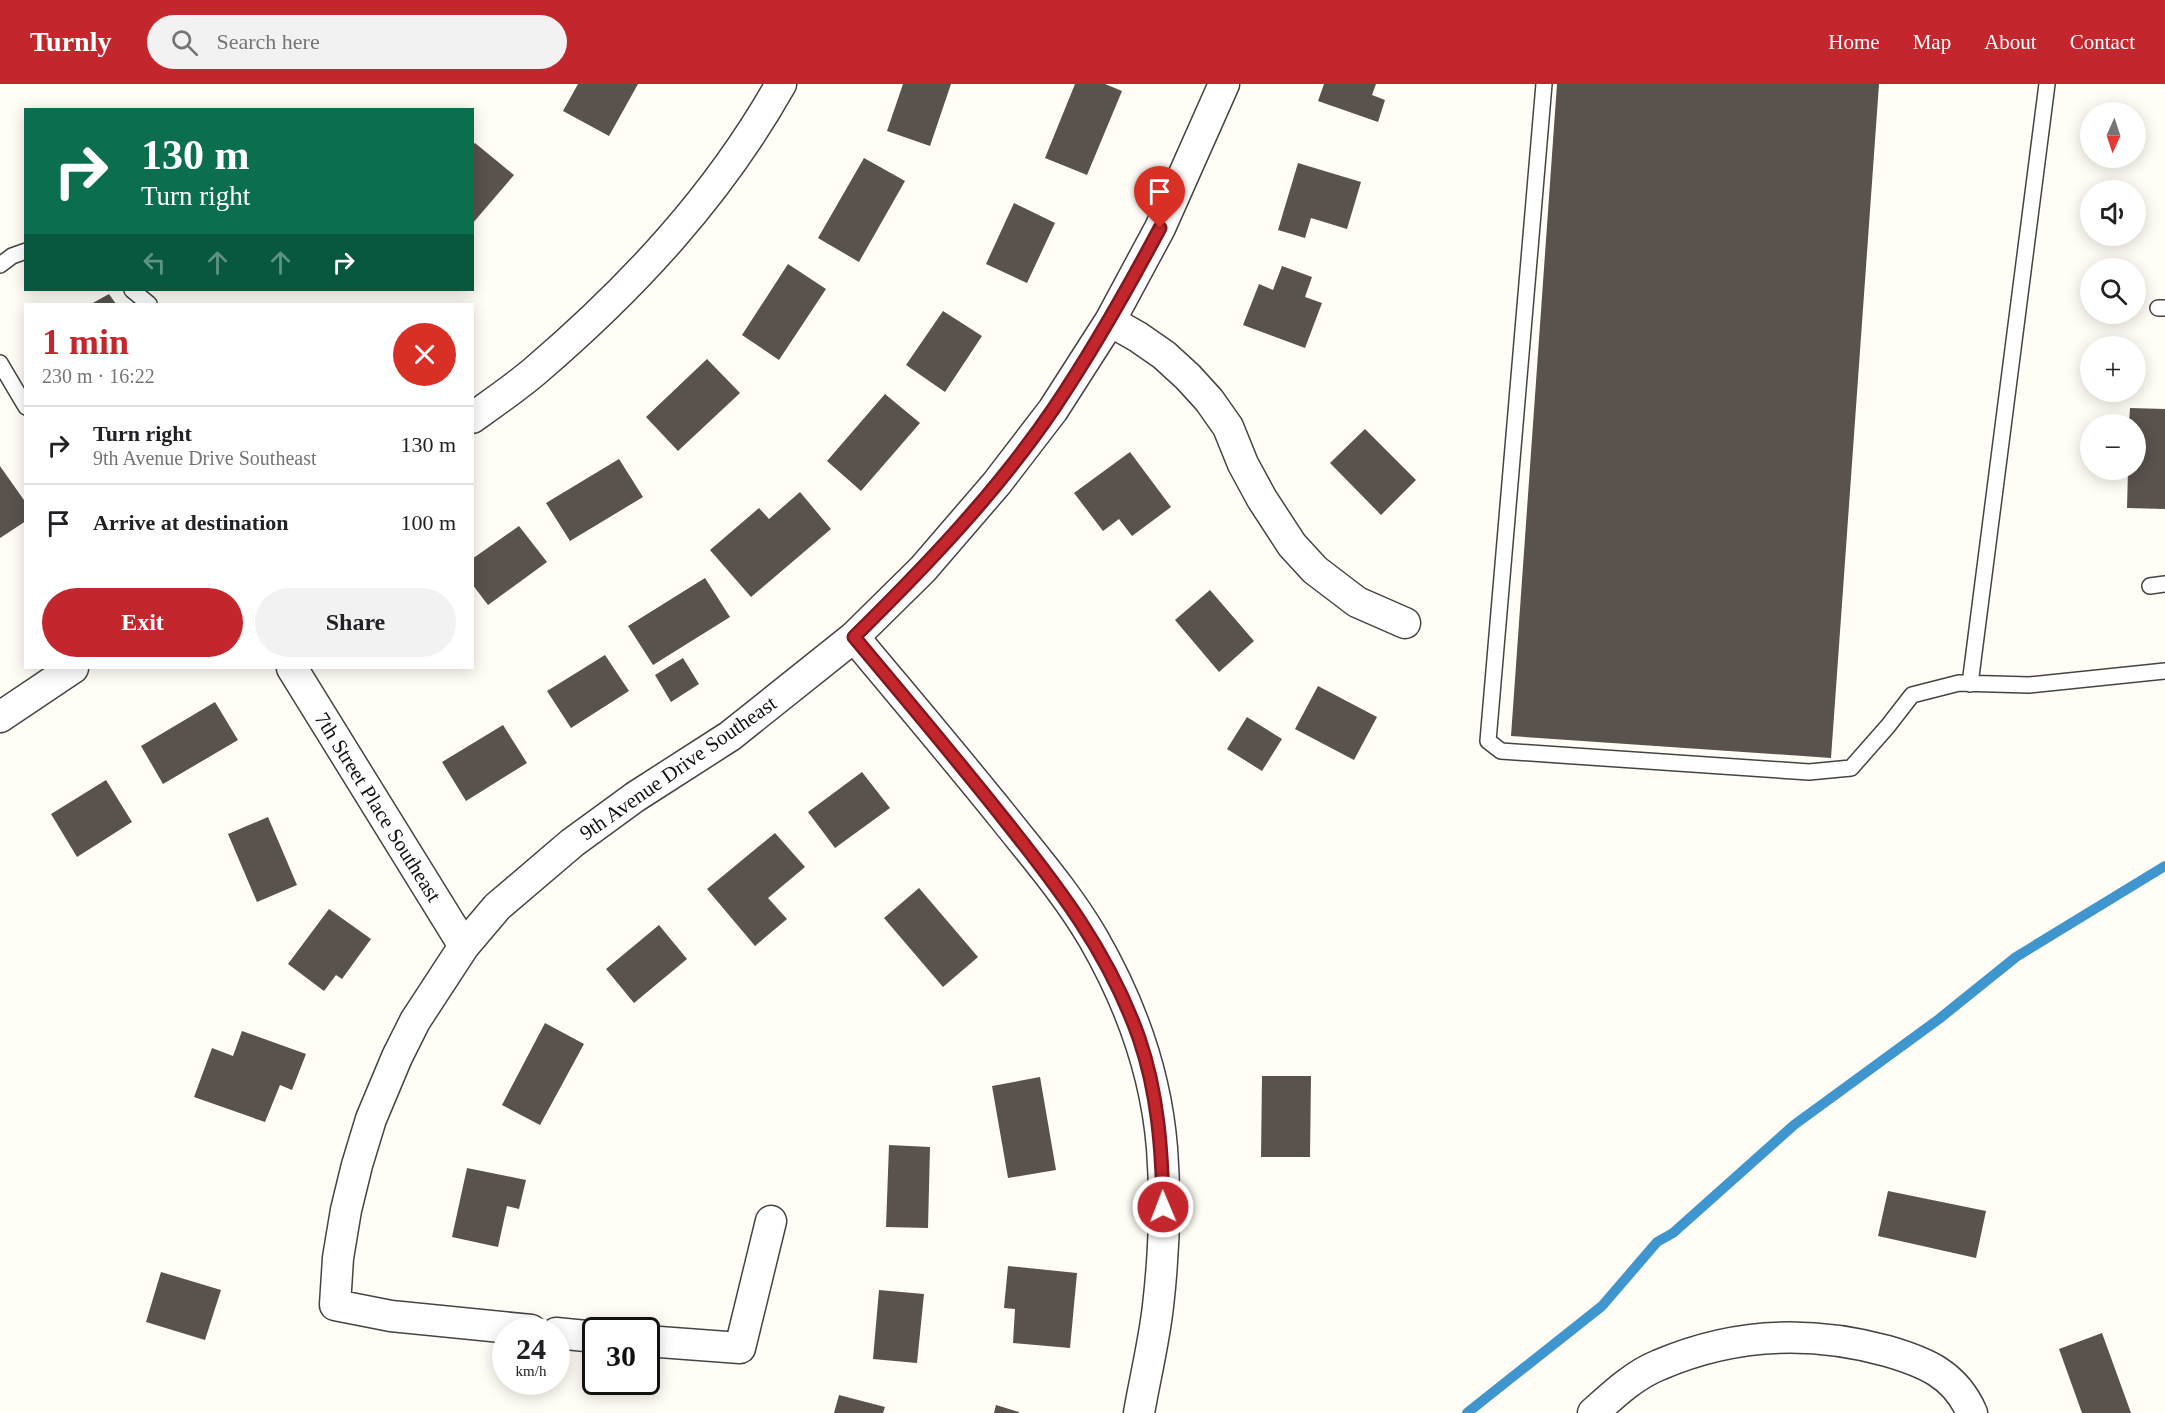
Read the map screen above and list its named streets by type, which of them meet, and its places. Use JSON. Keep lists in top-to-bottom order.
{
  "streets": {
    "street": ["9th Avenue Drive Southeast", "7th Street Place Southeast"]
  },
  "crossings": [
    ["9th Avenue Drive Southeast", "7th Street Place Southeast"]
  ],
  "north": "bottom",
  "page": {
    "header": "Turnly",
    "search": "Search here",
    "nav": [
      "Home",
      "Map",
      "About",
      "Contact"
    ],
    "map_buttons": ["+", "−"],
    "turn": ["130 m", "Turn right"],
    "heading": ["1 min", "230 m · 16:22"],
    "list": [
      {
        "name": "Turn right",
        "note": "9th Avenue Drive Southeast",
        "value": "130 m"
      },
      {
        "name": "Arrive at destination",
        "value": "100 m"
      }
    ],
    "buttons": ["Exit", "Share"],
    "speed": "24 km/h",
    "limit": "30"
  }
}
